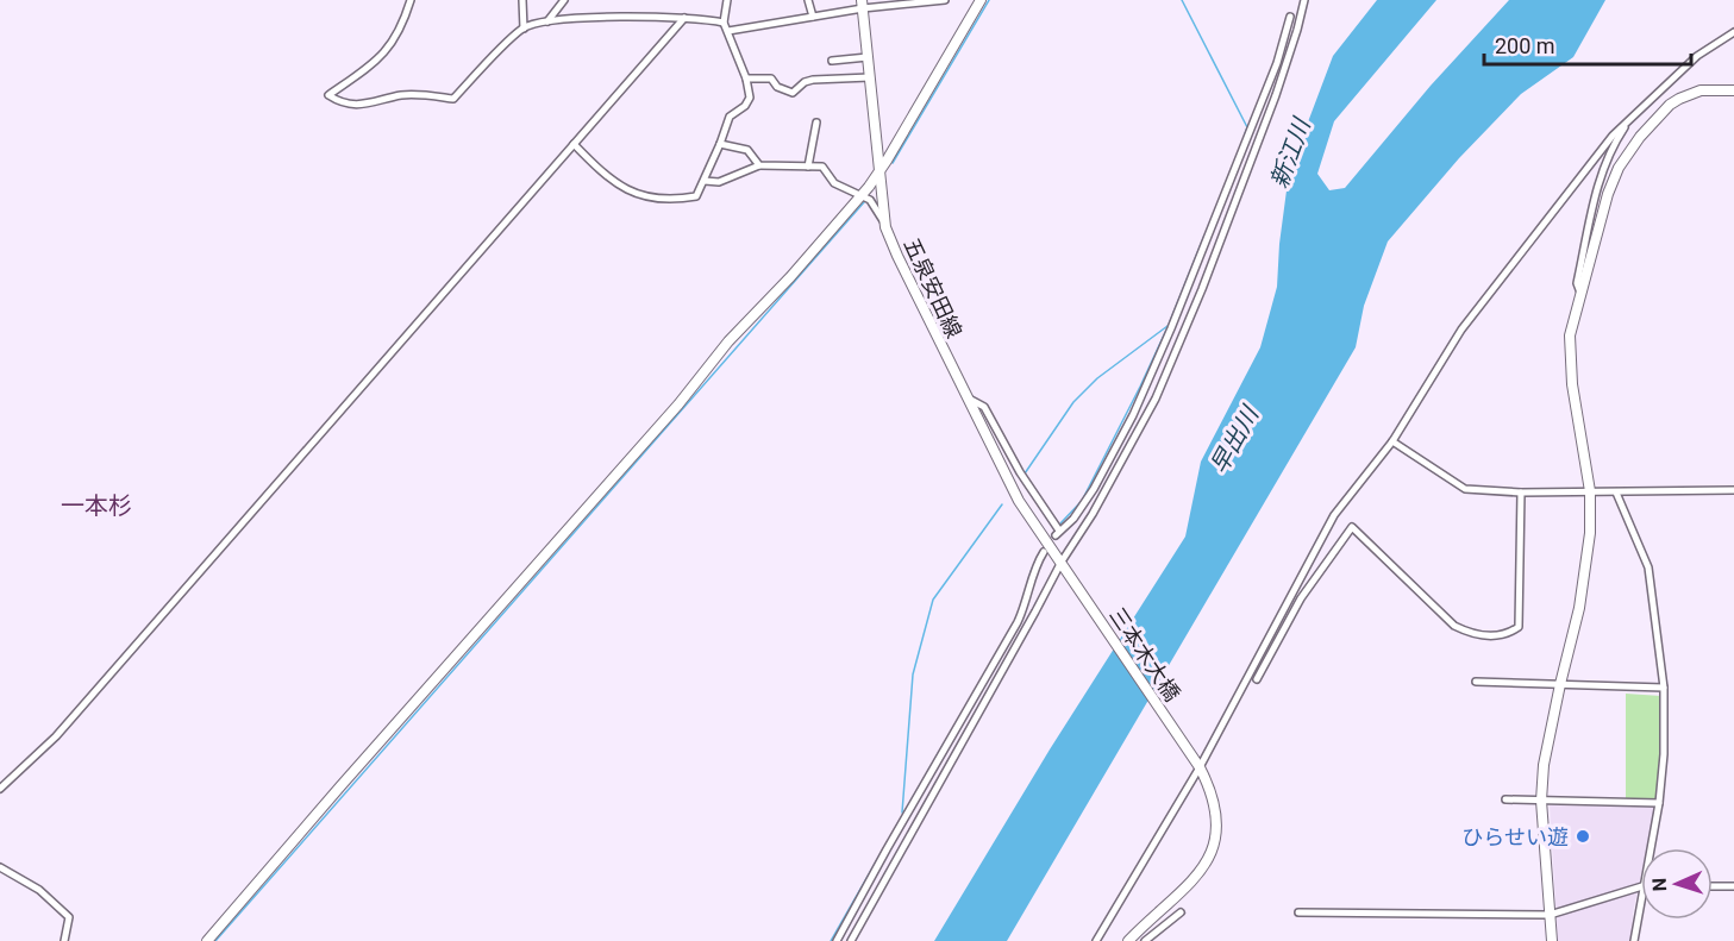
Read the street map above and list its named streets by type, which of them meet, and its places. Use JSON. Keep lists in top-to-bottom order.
{
  "streets": {
    "street": ["五泉安田線", "三本木大橋"]
  },
  "crossings": [
    ["五泉安田線", "三本木大橋"]
  ],
  "districts": ["一本杉"],
  "water": ["新江川", "早出川"],
  "places": ["ひらせい遊"],
  "scale_bar": "200 m",
  "north": "left"
}
